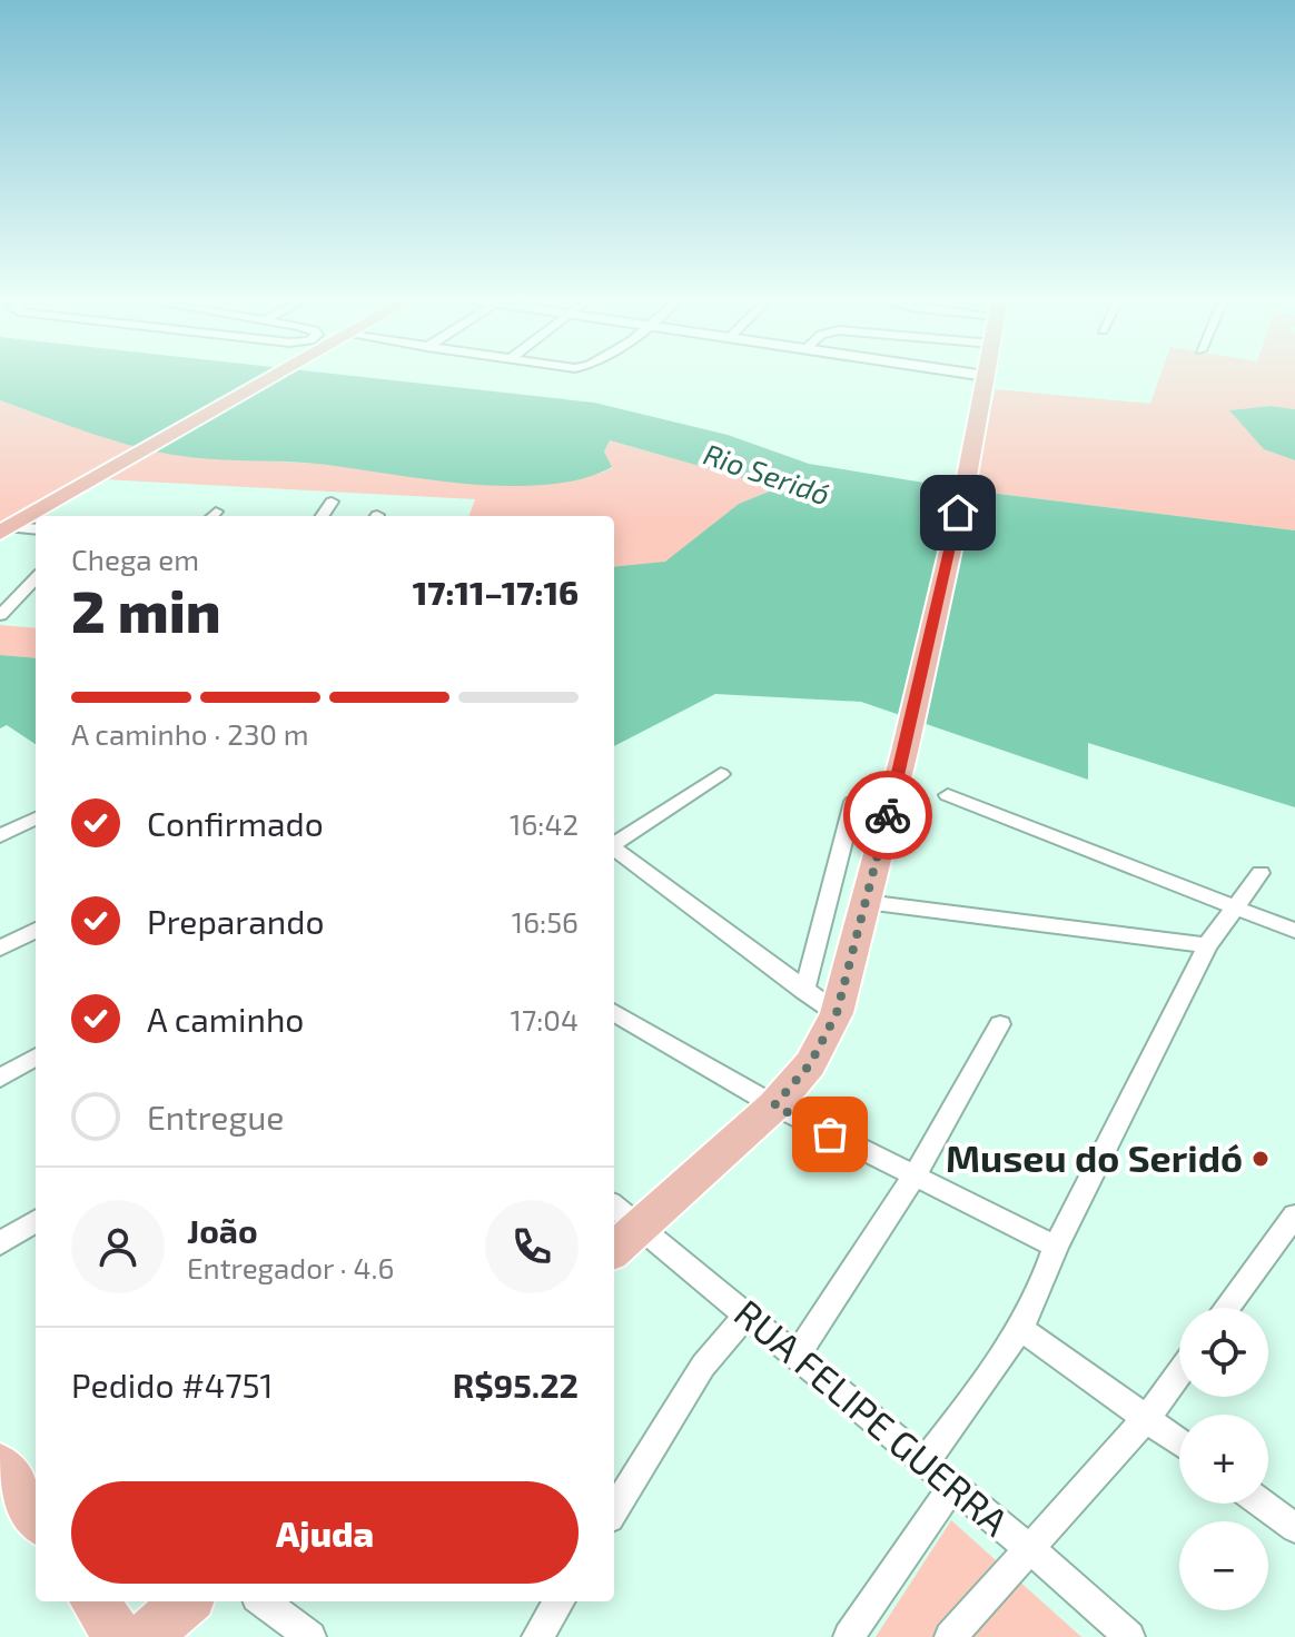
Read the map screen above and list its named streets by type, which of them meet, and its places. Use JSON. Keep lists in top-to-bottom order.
{
  "streets": {
    "street": ["RUA FELIPE GUERRA"]
  },
  "water": ["Rio Seridó"],
  "places": ["Museu do Seridó"],
  "page": {
    "heading": ["2 min", "Chega em", "17:11–17:16"],
    "panel": [
      "João",
      "Entregador · 4.6",
      "Pedido #4751",
      "R$95.22"
    ],
    "bar": "A caminho · 230 m",
    "list": [
      ["Confirmado", "16:42"],
      ["Preparando", "16:56"],
      ["A caminho", "17:04"],
      "Entregue"
    ],
    "map_buttons": ["+", "−"],
    "buttons": "Ajuda"
  }
}
